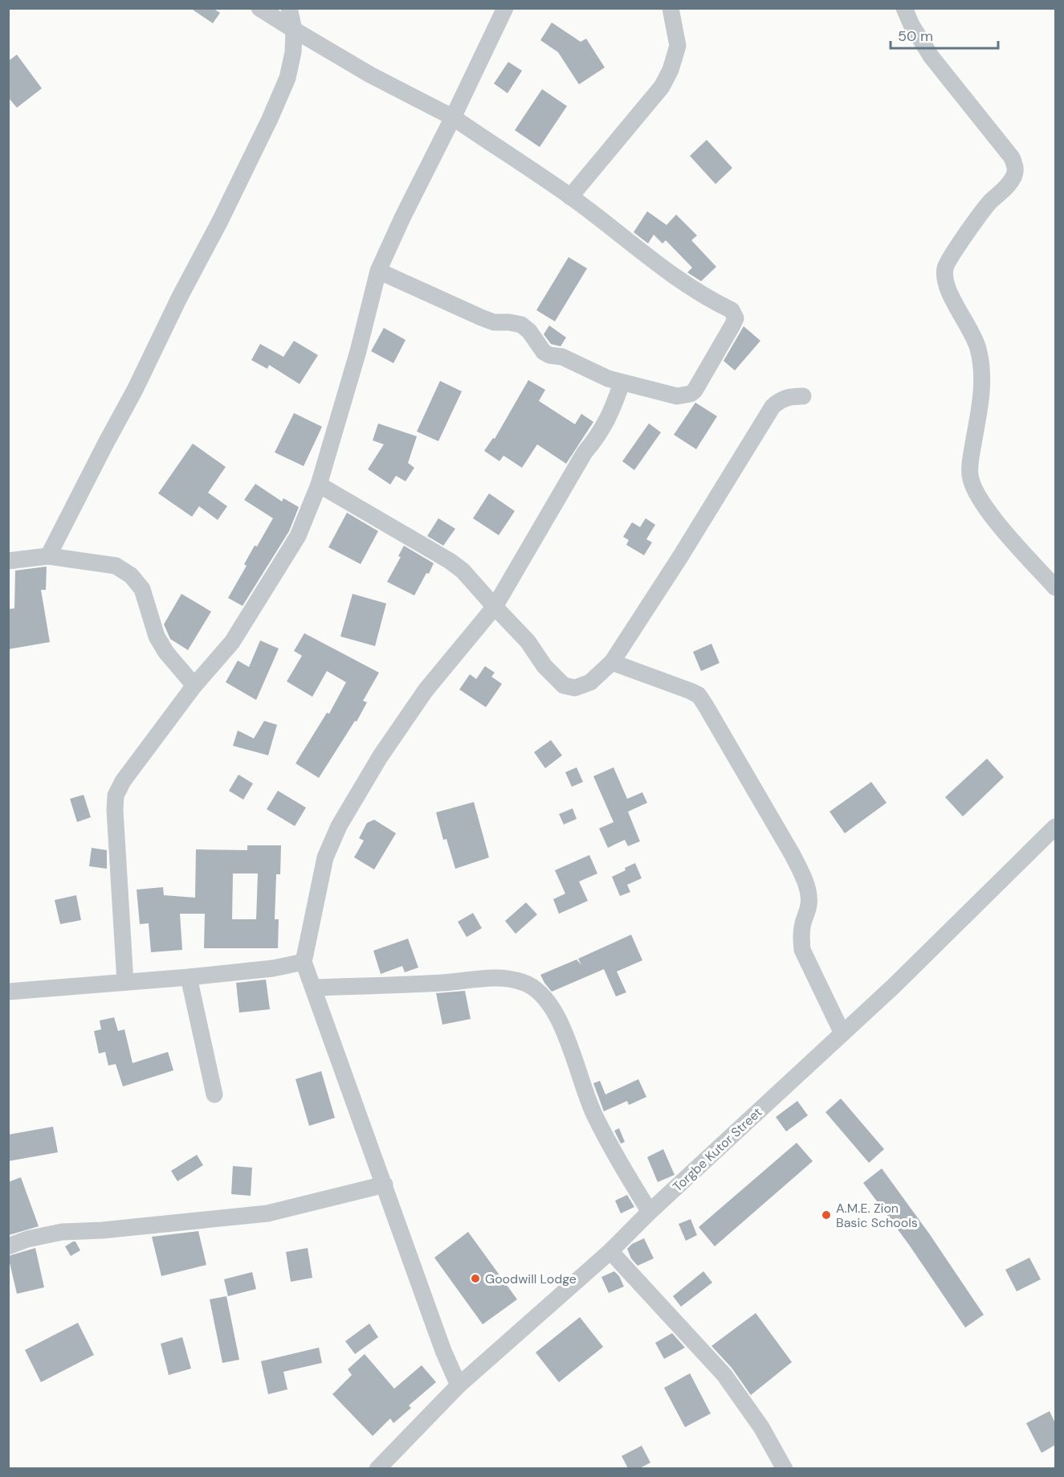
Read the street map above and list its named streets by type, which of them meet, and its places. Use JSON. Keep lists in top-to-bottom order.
{
  "streets": {
    "street": ["Torgbe Kutor Street"]
  },
  "places": ["A.M.E. Zion Basic Schools", "Goodwill Lodge"],
  "scale_bar": "50 m"
}
